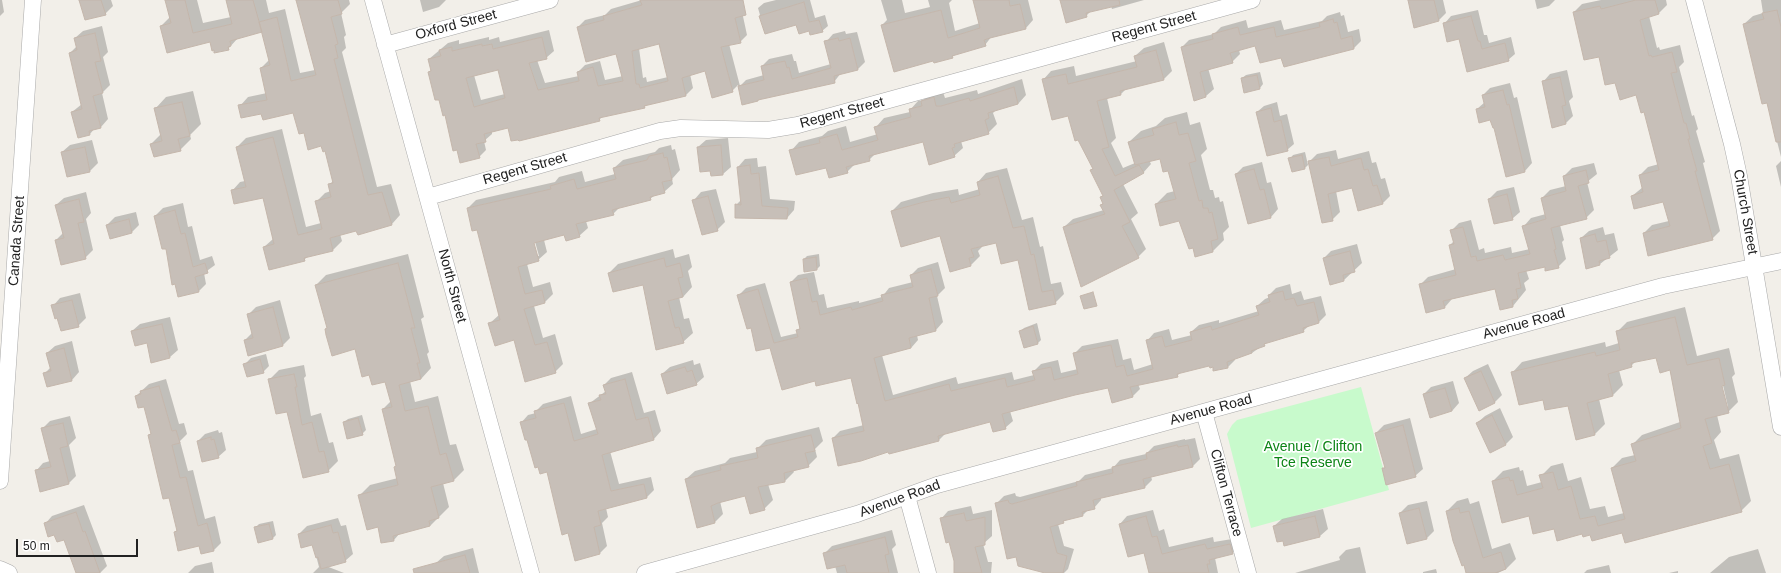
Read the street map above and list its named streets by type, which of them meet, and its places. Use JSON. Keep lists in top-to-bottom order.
{
  "streets": {
    "street": [
      "Oxford Street",
      "Regent Street",
      "Church Street",
      "Canada Street",
      "North Street",
      "Avenue Road",
      "Clifton Terrace"
    ]
  },
  "crossings": [
    ["Oxford Street", "North Street"],
    ["Regent Street", "North Street"],
    ["Church Street", "Avenue Road"],
    ["Avenue Road", "Clifton Terrace"]
  ],
  "parks": ["Avenue / Clifton Tce Reserve"],
  "scale_bar": "50 m"
}
